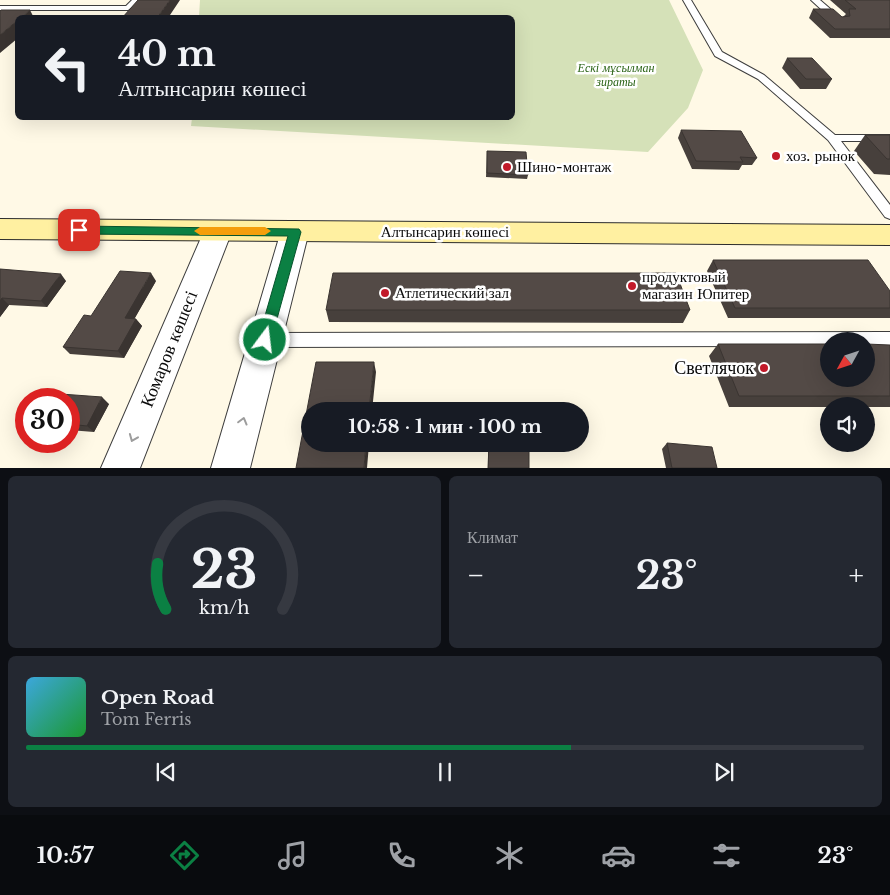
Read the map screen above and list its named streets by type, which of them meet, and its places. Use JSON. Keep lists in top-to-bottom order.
{
  "streets": {
    "street": ["Алтынсарин көшесі", "Комаров көшесі"]
  },
  "crossings": [
    ["Алтынсарин көшесі", "Комаров көшесі"]
  ],
  "parks": ["Ескі мұсылман зираты"],
  "places": [
    "хоз. рынок",
    "Шино-монтаж",
    "продуктовый магазин Юпитер",
    "Атлетический зал",
    "Светлячок"
  ],
  "north": "bottom left",
  "page": {
    "turn": ["40 m", "Алтынсарин көшесі"],
    "limit": "30",
    "trip": "10:58 · 1 мин · 100 m",
    "tile": "Климат",
    "heat": ["−", "23°", "+"],
    "song": ["Open Road", "Tom Ferris"],
    "tabs": ["10:57", "23°"],
    "gauge": ["23", "km/h"]
  }
}
